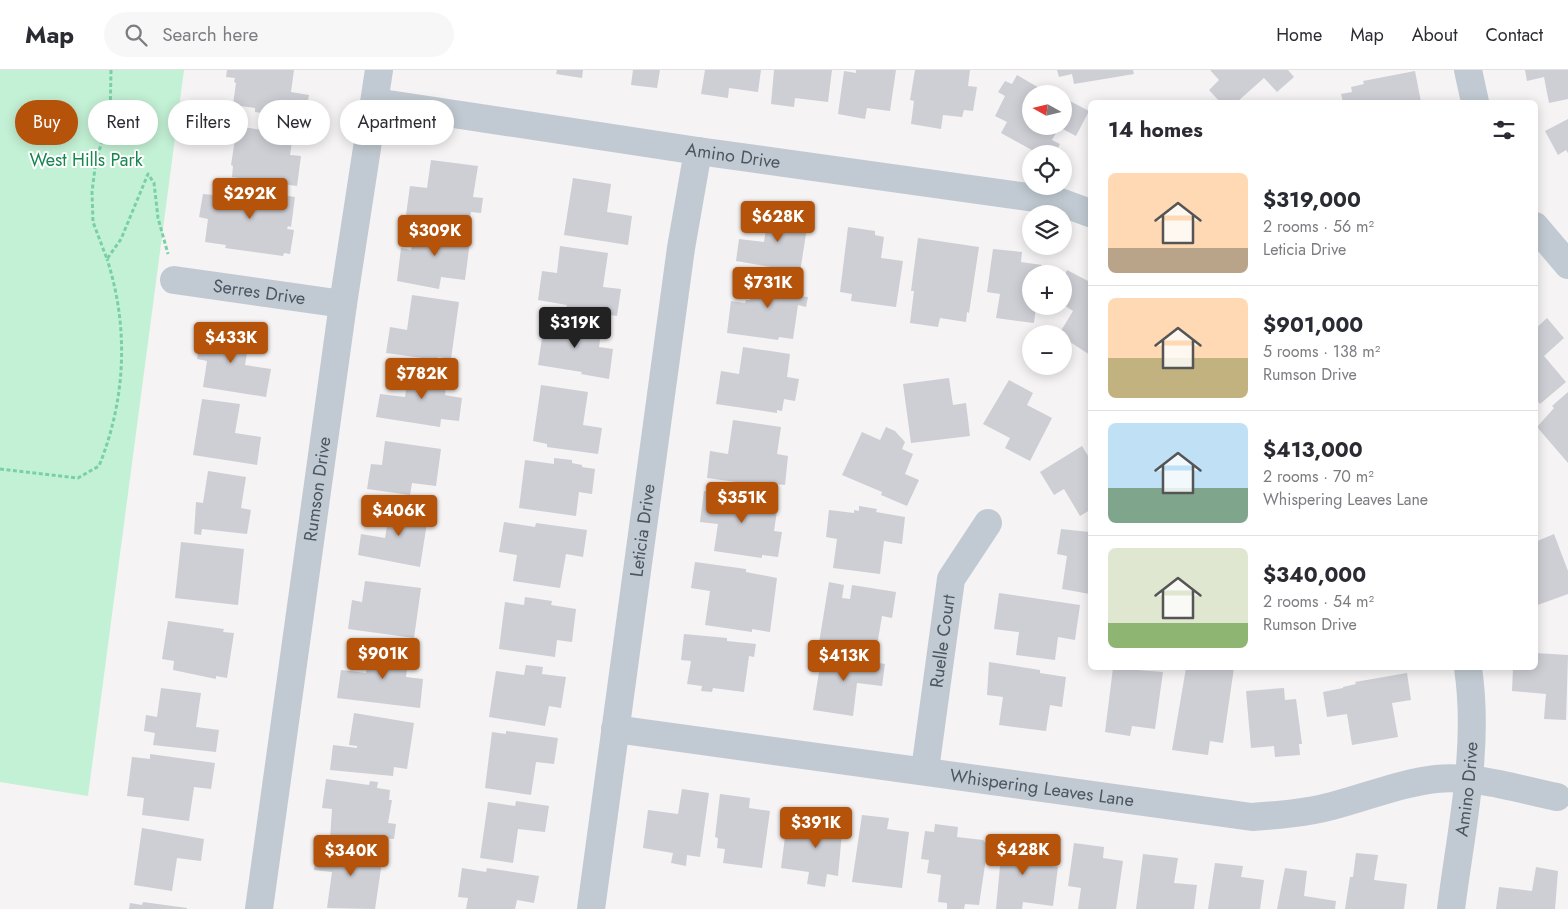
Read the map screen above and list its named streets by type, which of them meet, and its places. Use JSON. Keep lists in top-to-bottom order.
{
  "streets": {
    "street": [
      "Amino Drive",
      "Serres Drive",
      "Rumson Drive",
      "Leticia Drive",
      "Ruelle Court",
      "Whispering Leaves Lane"
    ]
  },
  "crossings": [
    ["Amino Drive", "Leticia Drive"],
    ["Amino Drive", "Whispering Leaves Lane"],
    ["Serres Drive", "Rumson Drive"],
    ["Leticia Drive", "Whispering Leaves Lane"],
    ["Ruelle Court", "Whispering Leaves Lane"]
  ],
  "parks": ["West Hills Park"],
  "north": "left",
  "page": {
    "header": "Map",
    "search": "Search here",
    "nav": [
      "Home",
      "Map",
      "About",
      "Contact"
    ],
    "map_buttons": ["+", "−"],
    "chip": [
      "Buy",
      "Rent",
      "Filters",
      "New",
      "Apartment"
    ],
    "heading": "14 homes",
    "list": [
      {
        "name": "$319,000",
        "note": "2 rooms · 56 m² · Leticia Drive"
      },
      {
        "name": "$901,000",
        "note": "5 rooms · 138 m² · Rumson Drive"
      },
      {
        "name": "$413,000",
        "note": "2 rooms · 70 m² · Whispering Leaves Lane"
      },
      {
        "name": "$340,000",
        "note": "2 rooms · 54 m² · Rumson Drive"
      }
    ],
    "price": [
      "$292K",
      "$628K",
      "$309K",
      "$731K",
      "$319K",
      "$433K",
      "$782K",
      "$351K",
      "$406K",
      "$901K",
      "$413K",
      "$391K",
      "$428K",
      "$340K"
    ]
  }
}
